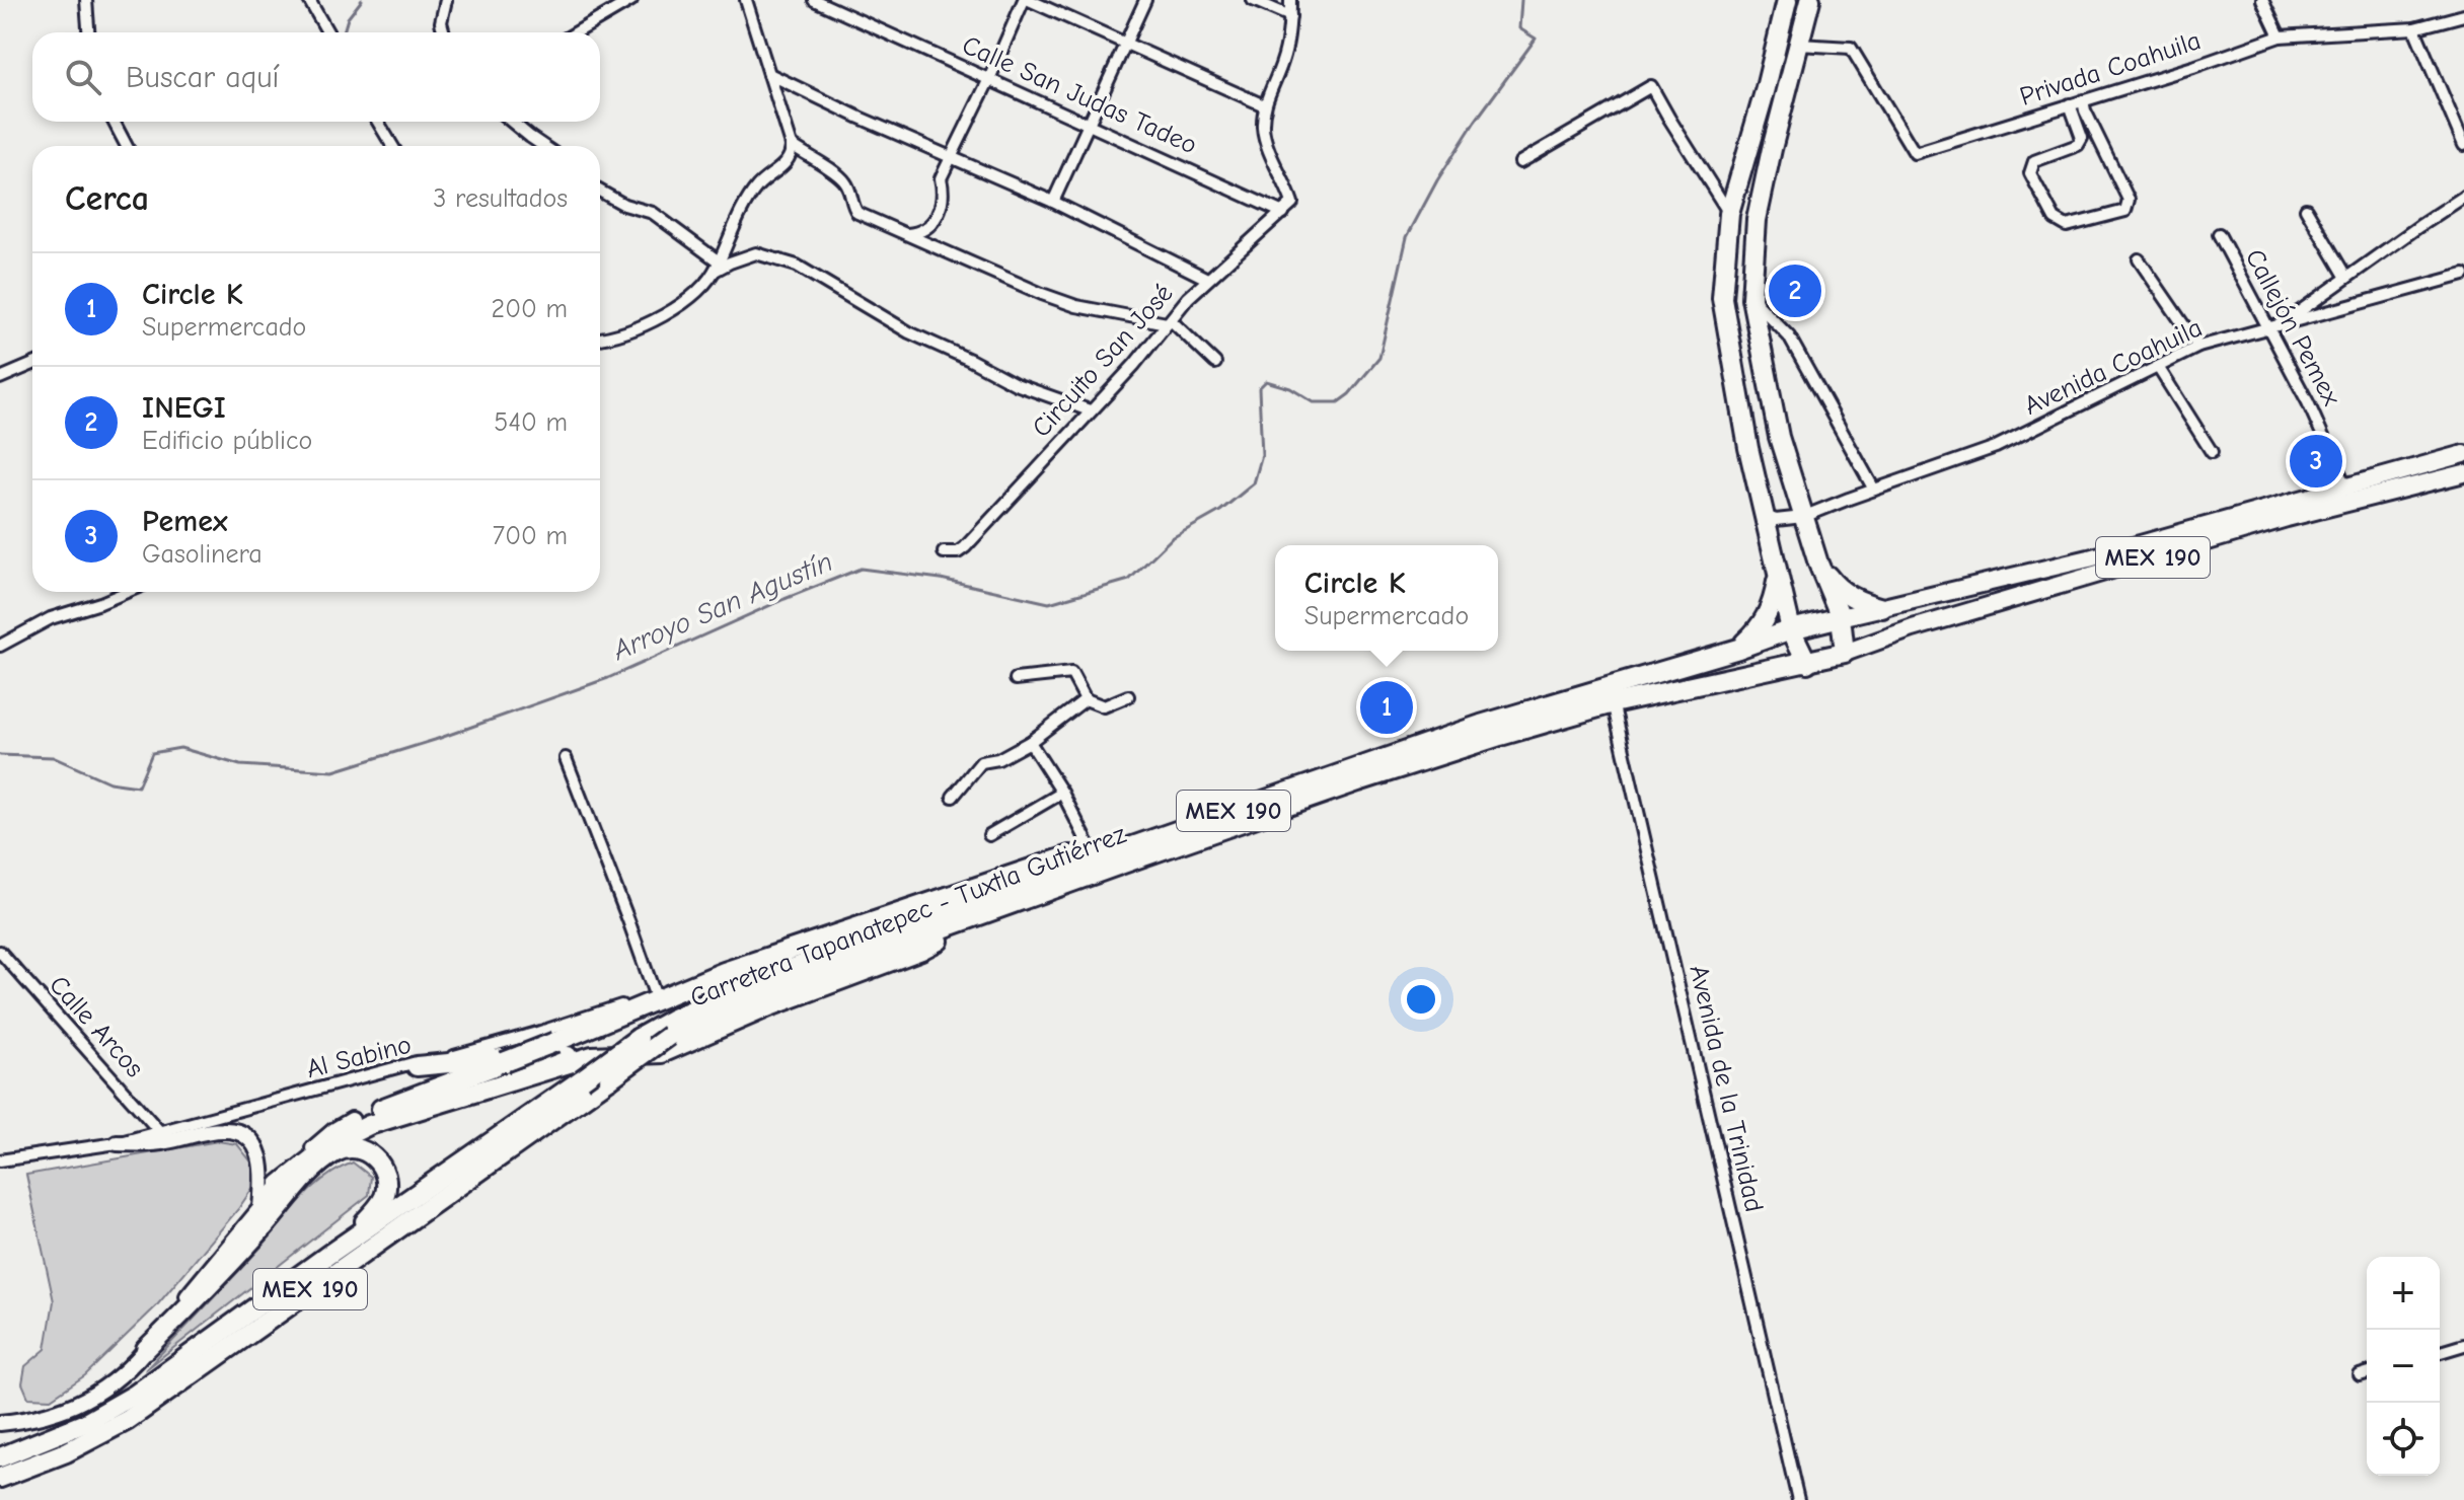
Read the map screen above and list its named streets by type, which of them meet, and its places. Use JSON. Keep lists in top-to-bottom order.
{
  "streets": {
    "highway": ["MEX 190", "Carretera Tapanatepec - Tuxtla Gutiérrez"],
    "street": [
      "Privada Coahuila",
      "Calle San Judas Tadeo",
      "Callejón Pemex",
      "Circuito San José",
      "Avenida Coahuila",
      "Calle Arcos",
      "Al Sabino",
      "Avenida de la Trinidad"
    ]
  },
  "crossings": [
    ["Calle San Judas Tadeo", "Circuito San José"],
    ["Callejón Pemex", "Avenida Coahuila"],
    ["Callejón Pemex", "MEX 190"],
    ["MEX 190", "Carretera Tapanatepec - Tuxtla Gutiérrez"],
    ["MEX 190", "Al Sabino"],
    ["Carretera Tapanatepec - Tuxtla Gutiérrez", "Avenida de la Trinidad"],
    ["Calle Arcos", "Al Sabino"]
  ],
  "water": ["Arroyo San Agustín"],
  "page": {
    "search": "Buscar aquí",
    "heading": ["Cerca", "3 resultados"],
    "list": [
      {
        "mark": "1",
        "name": "Circle K",
        "note": "Supermercado",
        "value": "200 m"
      },
      {
        "mark": "2",
        "name": "INEGI",
        "note": "Edificio público",
        "value": "540 m"
      },
      {
        "mark": "3",
        "name": "Pemex",
        "note": "Gasolinera",
        "value": "700 m"
      }
    ],
    "pins": ["2", "3", "1"],
    "popup": ["Circle K", "Supermercado"],
    "map_buttons": ["+", "−"]
  }
}
